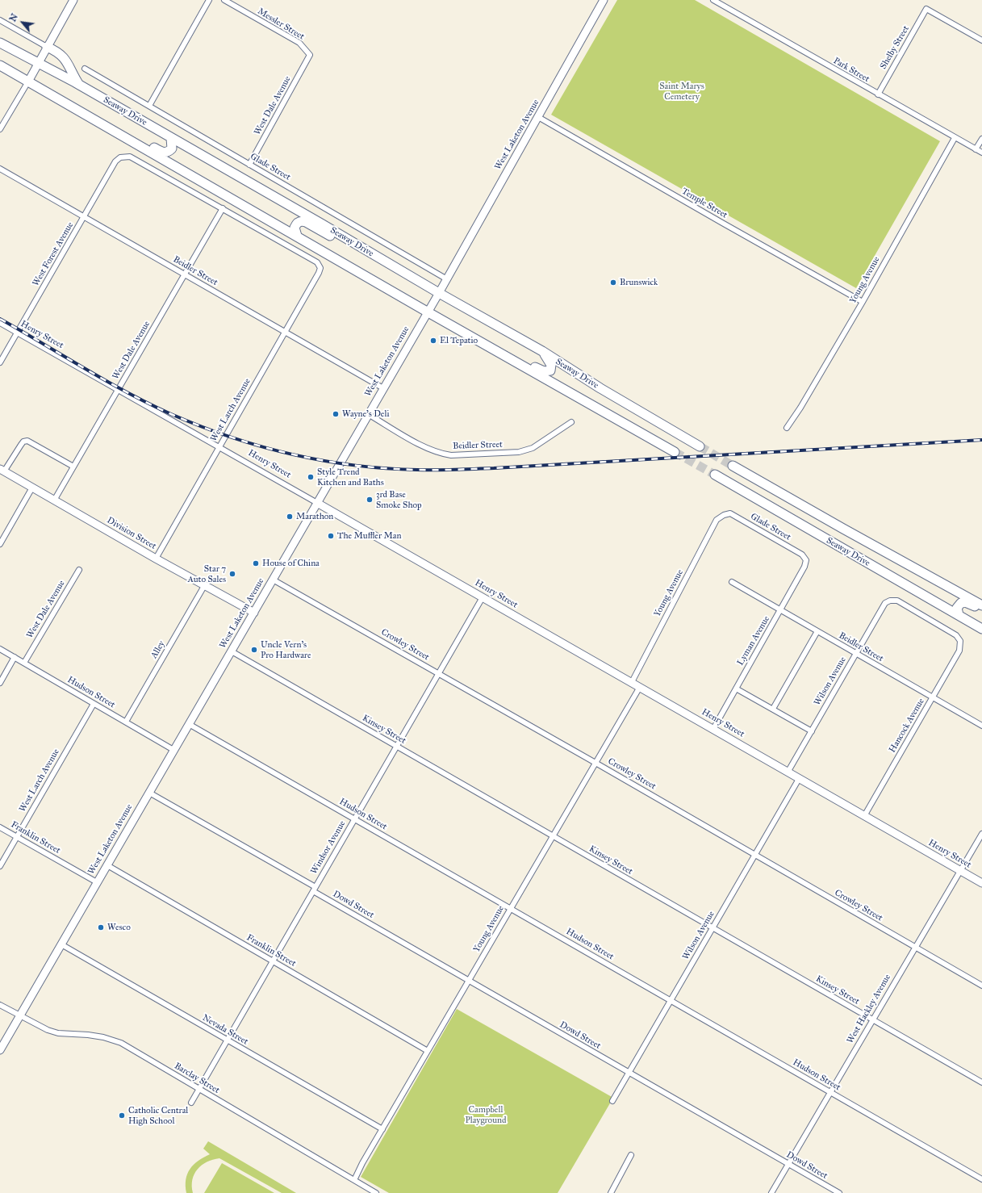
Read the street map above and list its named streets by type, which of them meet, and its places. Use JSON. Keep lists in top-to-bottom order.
{
  "streets": {
    "highway": ["Seaway Drive"],
    "main road": ["West Laketon Avenue", "Henry Street", "Division Street"],
    "street": [
      "Messler Street",
      "Shelby Street",
      "Park Street",
      "West Dale Avenue",
      "Glade Street",
      "Temple Street",
      "West Forest Avenue",
      "Beidler Street",
      "Young Avenue",
      "West Larch Avenue",
      "Lyman Avenue",
      "Crowley Street",
      "Alley",
      "Wilson Avenue",
      "Hudson Street",
      "Hancock Avenue",
      "Kinsey Street",
      "Franklin Street",
      "Windsor Avenue",
      "Dowd Street",
      "West Hackley Avenue",
      "Nevada Street",
      "Barclay Street"
    ]
  },
  "crossings": [
    ["Messler Street", "West Dale Avenue"],
    ["Shelby Street", "Park Street"],
    ["Park Street", "Young Avenue"],
    ["West Dale Avenue", "Glade Street"],
    ["West Dale Avenue", "West Forest Avenue"],
    ["West Dale Avenue", "Beidler Street"],
    ["West Dale Avenue", "Henry Street"],
    ["West Dale Avenue", "West Larch Avenue"],
    ["West Dale Avenue", "Division Street"],
    ["West Dale Avenue", "Hudson Street"],
    ["Seaway Drive", "West Laketon Avenue"],
    ["West Laketon Avenue", "Glade Street"],
    ["West Laketon Avenue", "Temple Street"],
    ["West Laketon Avenue", "Beidler Street"],
    ["West Laketon Avenue", "Henry Street"],
    ["West Laketon Avenue", "Division Street"],
    ["West Laketon Avenue", "Crowley Street"],
    ["West Laketon Avenue", "Hudson Street"],
    ["West Laketon Avenue", "Kinsey Street"],
    ["West Laketon Avenue", "Franklin Street"],
    ["West Laketon Avenue", "Dowd Street"],
    ["West Laketon Avenue", "Nevada Street"],
    ["West Laketon Avenue", "Barclay Street"],
    ["Glade Street", "Young Avenue"],
    ["Glade Street", "Lyman Avenue"],
    ["Temple Street", "Young Avenue"],
    ["West Forest Avenue", "Beidler Street"],
    ["West Forest Avenue", "Henry Street"],
    ["West Forest Avenue", "West Larch Avenue"],
    ["Beidler Street", "West Larch Avenue"],
    ["Beidler Street", "Lyman Avenue"],
    ["Beidler Street", "Wilson Avenue"],
    ["Beidler Street", "Hancock Avenue"],
    ["Young Avenue", "Henry Street"],
    ["Young Avenue", "Crowley Street"],
    ["Young Avenue", "Hudson Street"],
    ["Young Avenue", "Kinsey Street"],
    ["Young Avenue", "Franklin Street"],
    ["Young Avenue", "Dowd Street"],
    ["Young Avenue", "Nevada Street"],
    ["Young Avenue", "Barclay Street"],
    ["Henry Street", "West Larch Avenue"],
    ["Henry Street", "Lyman Avenue"],
    ["Henry Street", "Wilson Avenue"],
    ["Henry Street", "Hancock Avenue"],
    ["Henry Street", "Windsor Avenue"],
    ["Henry Street", "West Hackley Avenue"],
    ["West Larch Avenue", "Division Street"],
    ["West Larch Avenue", "Hudson Street"],
    ["West Larch Avenue", "Franklin Street"],
    ["Division Street", "Alley"],
    ["Crowley Street", "Wilson Avenue"],
    ["Crowley Street", "Windsor Avenue"],
    ["Crowley Street", "West Hackley Avenue"],
    ["Alley", "Hudson Street"],
    ["Wilson Avenue", "Hudson Street"],
    ["Wilson Avenue", "Hancock Avenue"],
    ["Wilson Avenue", "Kinsey Street"],
    ["Wilson Avenue", "Dowd Street"],
    ["Hudson Street", "Windsor Avenue"],
    ["Hudson Street", "West Hackley Avenue"],
    ["Kinsey Street", "Windsor Avenue"],
    ["Kinsey Street", "West Hackley Avenue"],
    ["Franklin Street", "Windsor Avenue"],
    ["Windsor Avenue", "Dowd Street"],
    ["Windsor Avenue", "Nevada Street"],
    ["Windsor Avenue", "Barclay Street"],
    ["Dowd Street", "West Hackley Avenue"]
  ],
  "parks": ["Saint Marys Cemetery", "Campbell Playground"],
  "places": [
    "Brunswick",
    "El Tepatio",
    "Wayne's Deli",
    "Style Trend Kitchen and Baths",
    "3rd Base Smoke Shop",
    "Marathon",
    "The Muffler Man",
    "House of China",
    "Star 7 Auto Sales",
    "Uncle Vern's Pro Hardware",
    "Wesco",
    "Catholic Central High School"
  ],
  "north": "top left"
}
